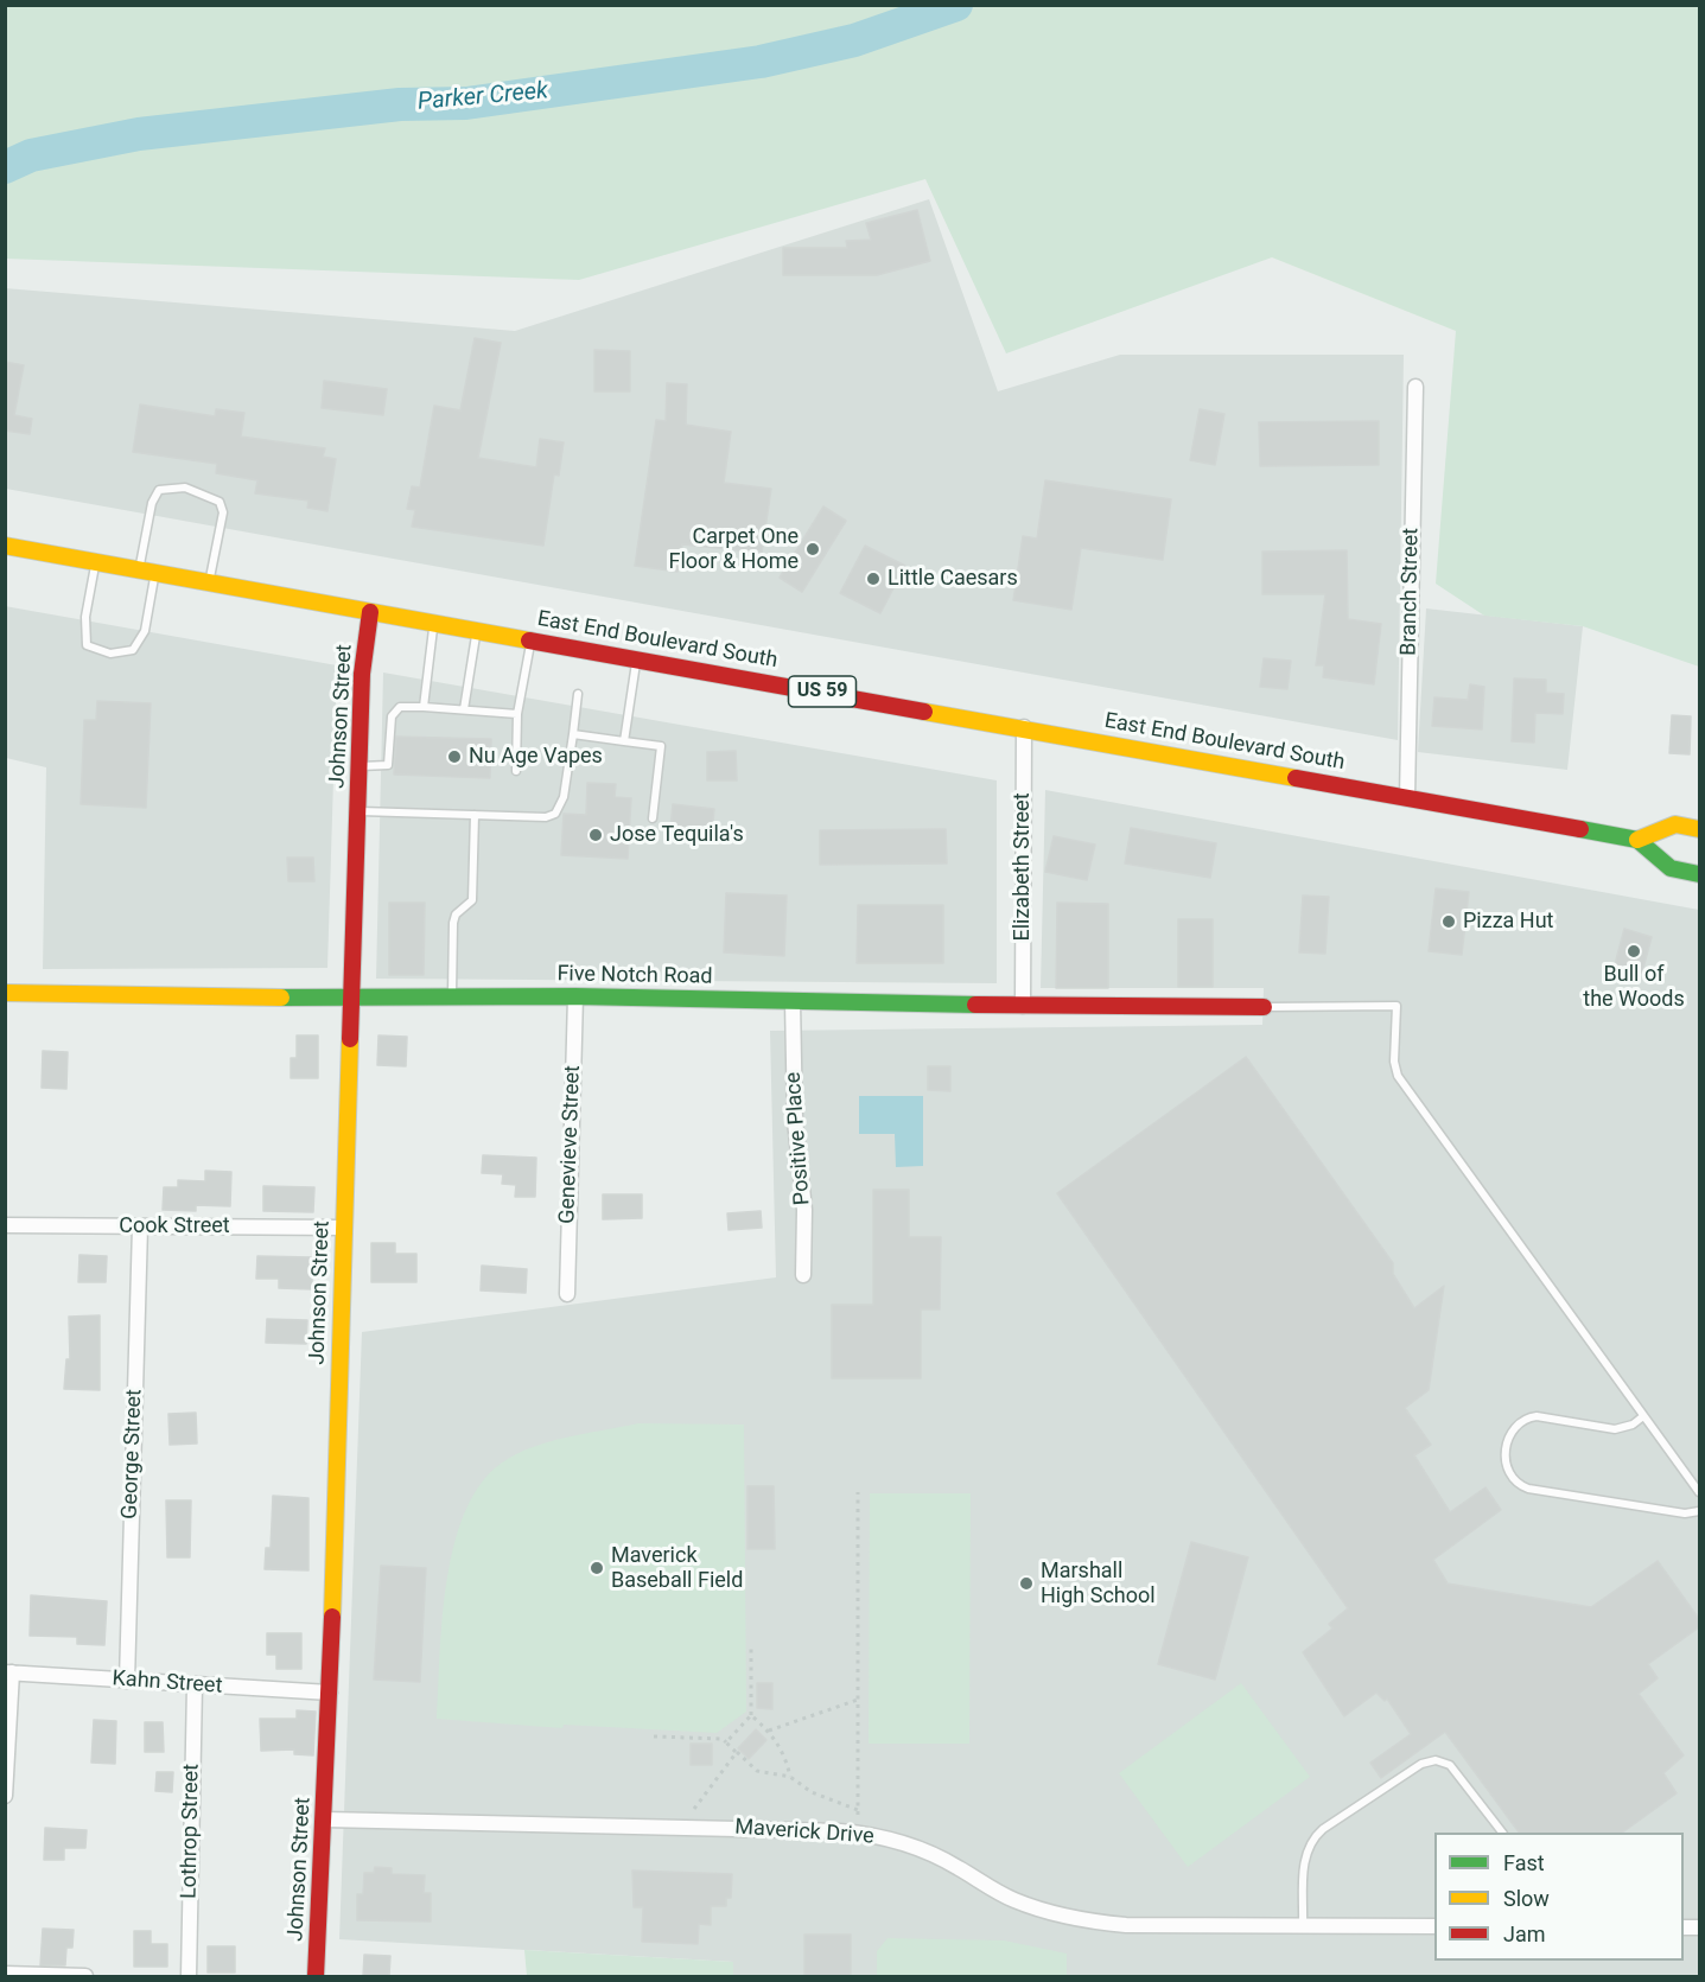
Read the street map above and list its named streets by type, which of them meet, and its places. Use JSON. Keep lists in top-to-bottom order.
{
  "streets": {
    "main road": [
      "East End Boulevard South",
      "US 59",
      "Johnson Street",
      "Five Notch Road"
    ],
    "street": [
      "Branch Street",
      "Elizabeth Street",
      "Positive Place",
      "Genevieve Street",
      "Cook Street",
      "George Street",
      "Kahn Street",
      "Lothrop Street",
      "Maverick Drive"
    ]
  },
  "crossings": [
    ["Branch Street", "East End Boulevard South"],
    ["East End Boulevard South", "Johnson Street"],
    ["East End Boulevard South", "Elizabeth Street"],
    ["Johnson Street", "Five Notch Road"],
    ["Johnson Street", "Cook Street"],
    ["Johnson Street", "Kahn Street"],
    ["Johnson Street", "Maverick Drive"],
    ["Elizabeth Street", "Five Notch Road"],
    ["Five Notch Road", "Positive Place"],
    ["Five Notch Road", "Genevieve Street"],
    ["Cook Street", "George Street"],
    ["George Street", "Kahn Street"],
    ["Kahn Street", "Lothrop Street"]
  ],
  "water": ["Parker Creek"],
  "places": [
    "Carpet One Floor & Home",
    "Little Caesars",
    "Nu Age Vapes",
    "Jose Tequila's",
    "Pizza Hut",
    "Bull of the Woods",
    "Maverick Baseball Field",
    "Marshall High School"
  ],
  "legend": ["Fast", "Slow", "Jam"]
}
